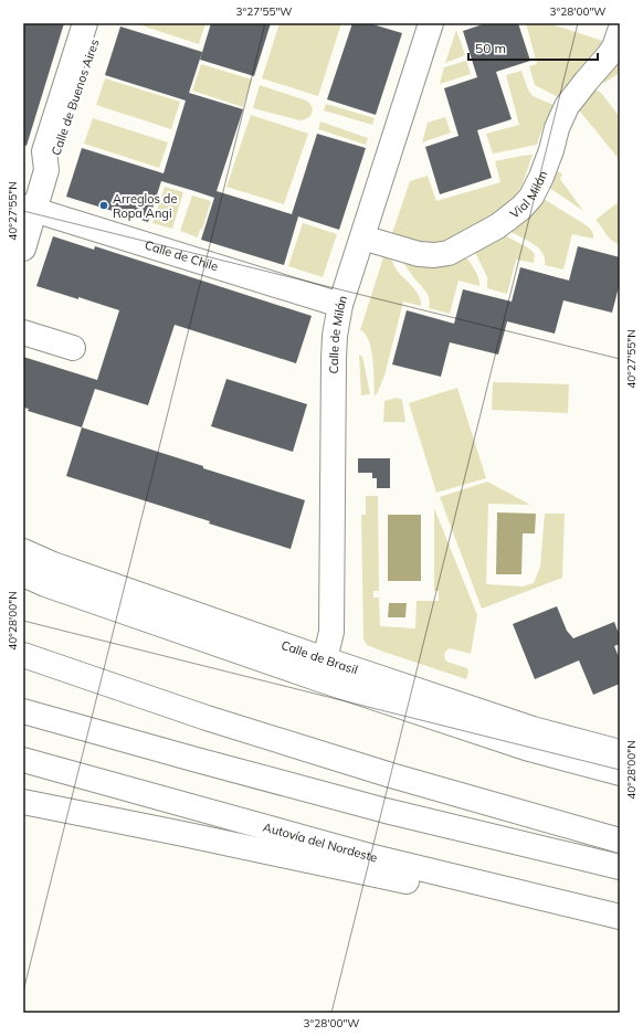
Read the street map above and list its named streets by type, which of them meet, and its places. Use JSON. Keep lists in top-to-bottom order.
{
  "streets": {
    "main road": [
      "Calle de Buenos Aires",
      "Vial Milán",
      "Calle de Chile",
      "Calle de Milán",
      "Calle de Brasil",
      "Autovía del Nordeste"
    ]
  },
  "crossings": [
    ["Calle de Buenos Aires", "Calle de Chile"],
    ["Vial Milán", "Calle de Milán"],
    ["Calle de Chile", "Calle de Milán"],
    ["Calle de Milán", "Calle de Brasil"]
  ],
  "places": ["Arreglos de Ropa Angi"],
  "scale_bar": "50 m",
  "coordinates": [
    "3°27'55\"W",
    "3°28'00\"W",
    "40°27'55\"N",
    "40°28'00\"N"
  ]
}
